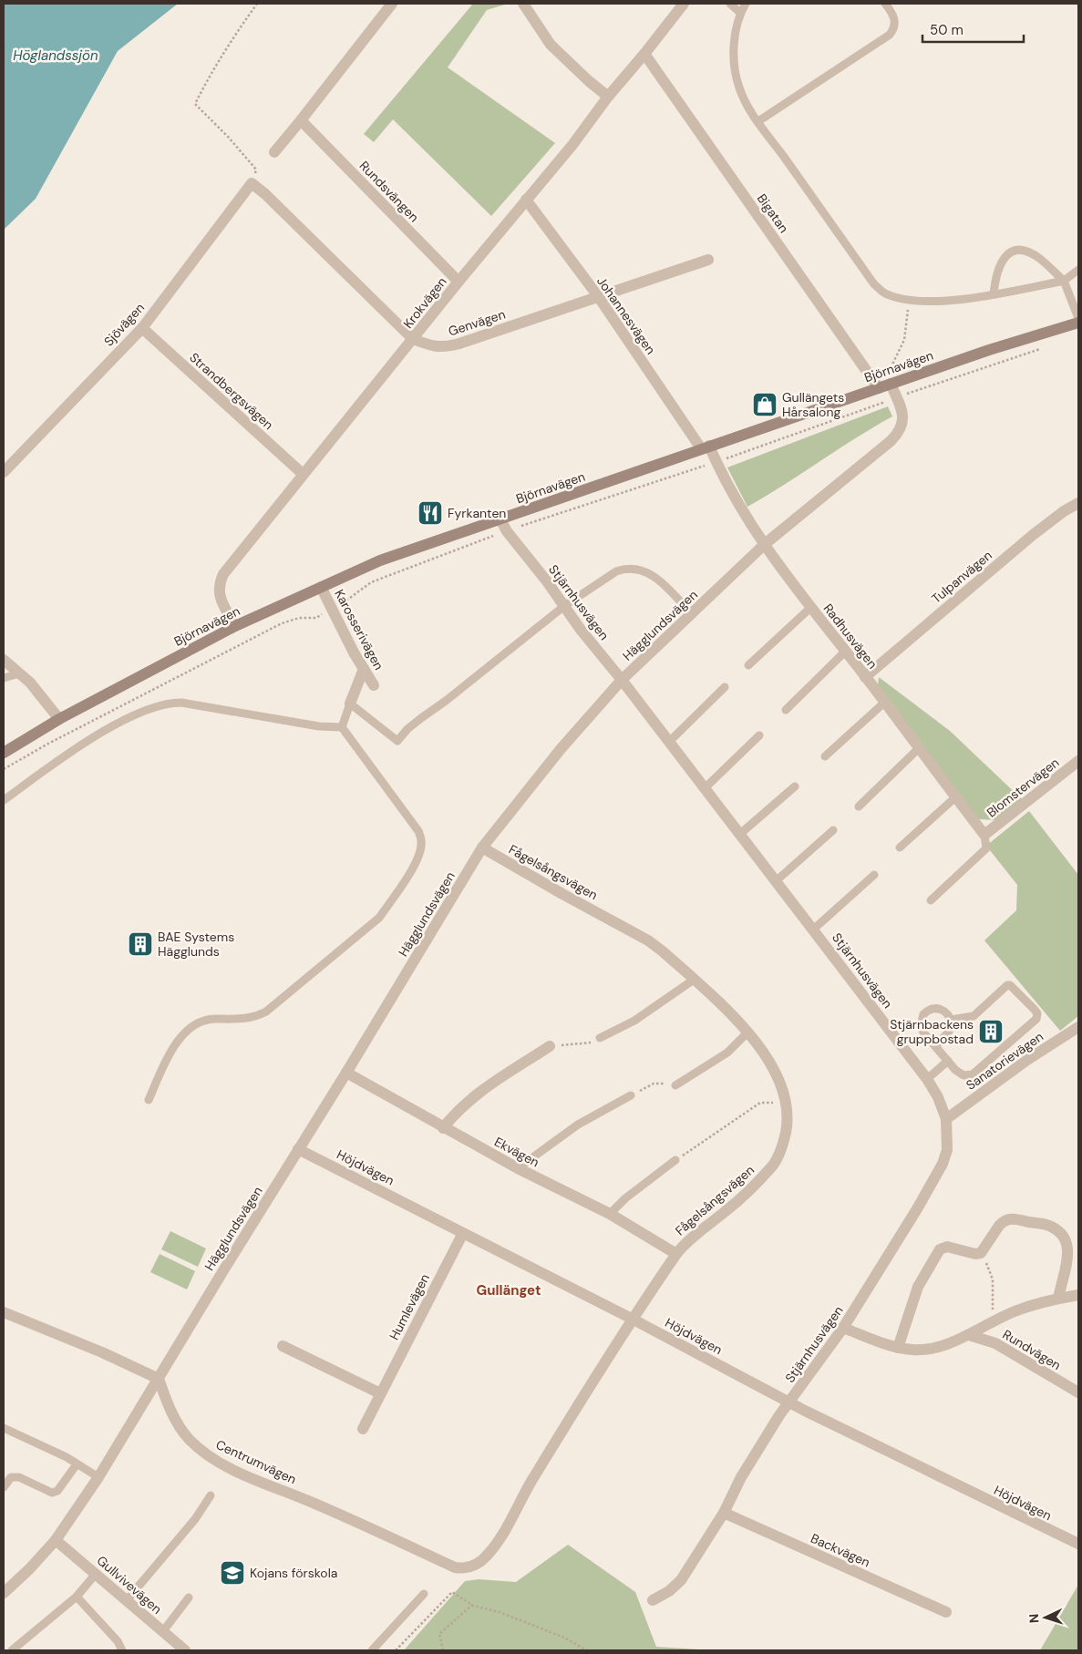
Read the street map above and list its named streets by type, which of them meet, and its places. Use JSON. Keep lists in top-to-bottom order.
{
  "streets": {
    "main road": ["Björnavägen"],
    "street": [
      "Rundsvängen",
      "Bigatan",
      "Krokvägen",
      "Johannesvägen",
      "Genvägen",
      "Sjövägen",
      "Strandbergsvägen",
      "Tulpanvägen",
      "Stjärnhusvägen",
      "Hägglundsvägen",
      "Karosserivägen",
      "Radhusvägen",
      "Blomstervägen",
      "Fågelsångsvägen",
      "Sanatorievägen",
      "Ekvägen",
      "Höjdvägen",
      "Humlevägen",
      "Rundvägen",
      "Centrumvägen",
      "Backvägen",
      "Gullvivevägen"
    ]
  },
  "crossings": [
    ["Rundsvängen", "Krokvägen"],
    ["Bigatan", "Krokvägen"],
    ["Bigatan", "Björnavägen"],
    ["Krokvägen", "Johannesvägen"],
    ["Krokvägen", "Genvägen"],
    ["Krokvägen", "Björnavägen"],
    ["Krokvägen", "Strandbergsvägen"],
    ["Johannesvägen", "Genvägen"],
    ["Johannesvägen", "Björnavägen"],
    ["Johannesvägen", "Radhusvägen"],
    ["Genvägen", "Sjövägen"],
    ["Sjövägen", "Strandbergsvägen"],
    ["Björnavägen", "Stjärnhusvägen"],
    ["Björnavägen", "Hägglundsvägen"],
    ["Björnavägen", "Karosserivägen"],
    ["Björnavägen", "Radhusvägen"],
    ["Tulpanvägen", "Radhusvägen"],
    ["Stjärnhusvägen", "Hägglundsvägen"],
    ["Stjärnhusvägen", "Sanatorievägen"],
    ["Stjärnhusvägen", "Höjdvägen"],
    ["Stjärnhusvägen", "Rundvägen"],
    ["Stjärnhusvägen", "Backvägen"],
    ["Hägglundsvägen", "Radhusvägen"],
    ["Hägglundsvägen", "Fågelsångsvägen"],
    ["Hägglundsvägen", "Ekvägen"],
    ["Hägglundsvägen", "Höjdvägen"],
    ["Hägglundsvägen", "Centrumvägen"],
    ["Hägglundsvägen", "Gullvivevägen"],
    ["Radhusvägen", "Blomstervägen"],
    ["Fågelsångsvägen", "Ekvägen"],
    ["Fågelsångsvägen", "Höjdvägen"],
    ["Fågelsångsvägen", "Centrumvägen"],
    ["Höjdvägen", "Humlevägen"]
  ],
  "districts": ["Gullänget"],
  "water": ["Höglandssjön"],
  "places": {
    "shop": ["Gullängets Hårsalong"],
    "restaurant": ["Fyrkanten"],
    "building": ["BAE Systems Hägglunds", "Stjärnbackens gruppbostad"],
    "school or university": ["Kojans förskola"]
  },
  "scale_bar": "50 m",
  "north": "left"
}
